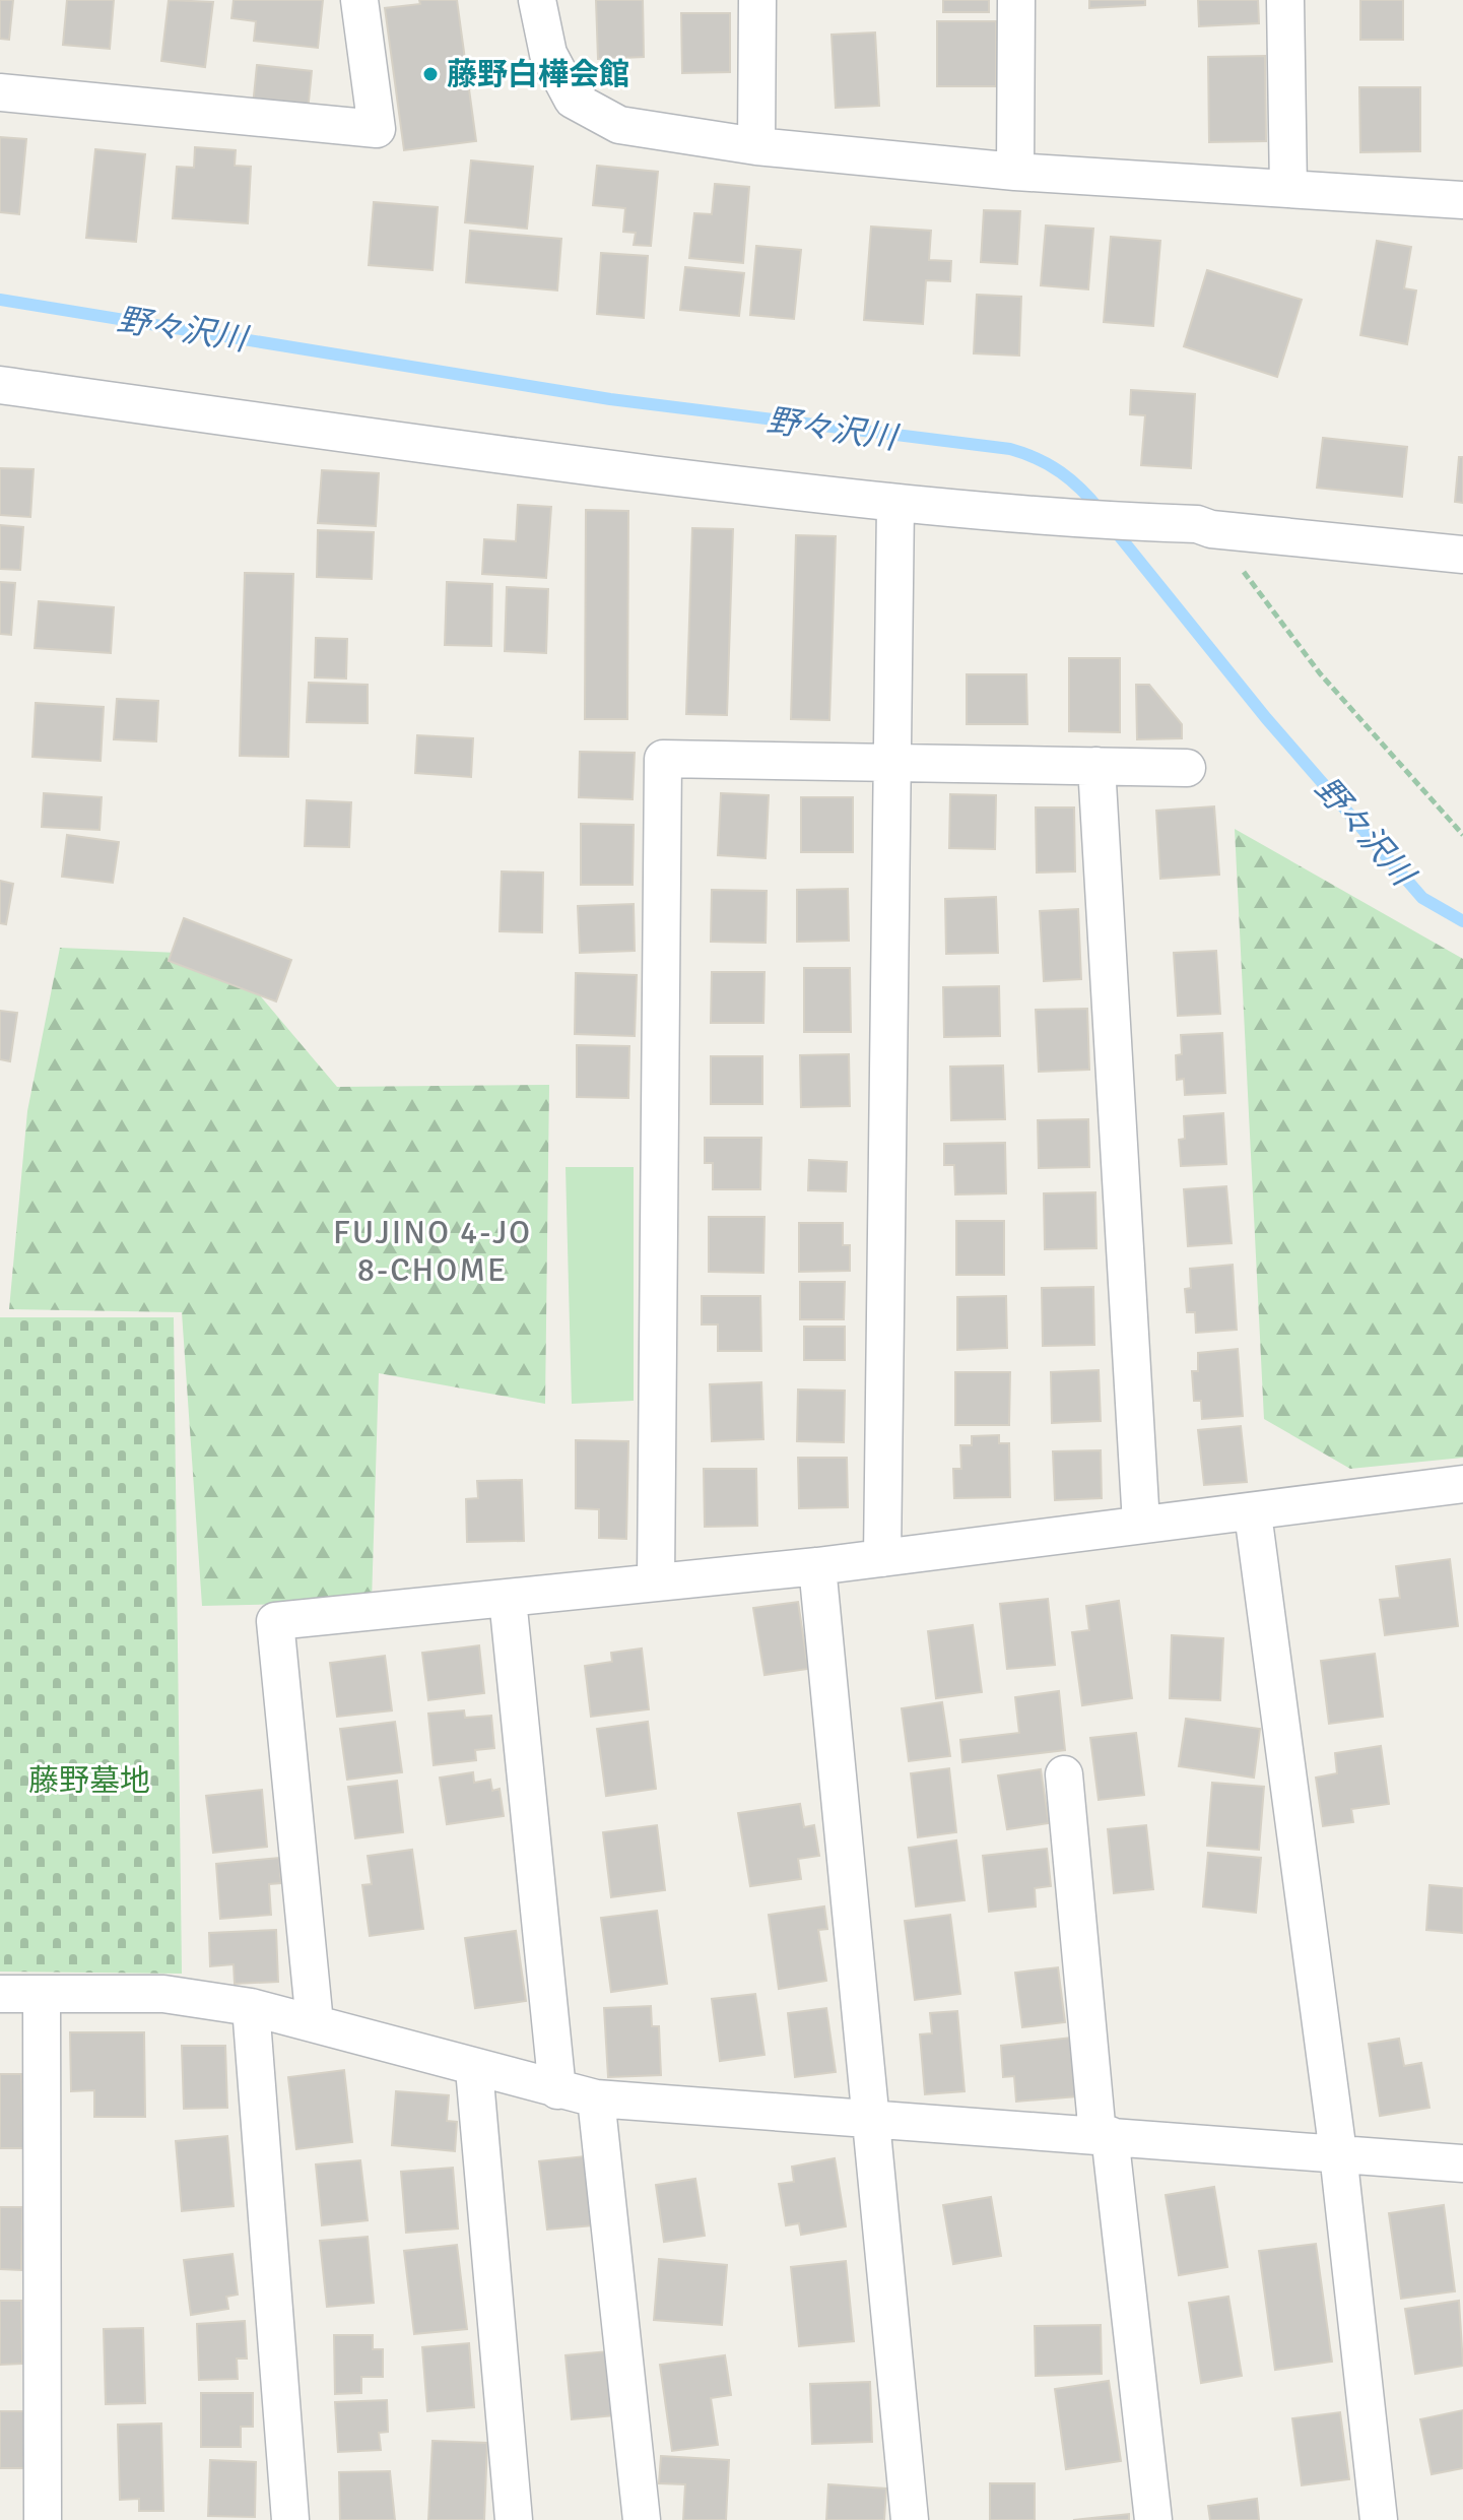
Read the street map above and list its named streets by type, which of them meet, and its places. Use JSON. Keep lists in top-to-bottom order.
{
  "districts": ["FUJINO 4-JO 8-CHOME"],
  "water": ["野々沢川"],
  "parks": ["藤野墓地"],
  "places": ["藤野白樺会館"]
}
